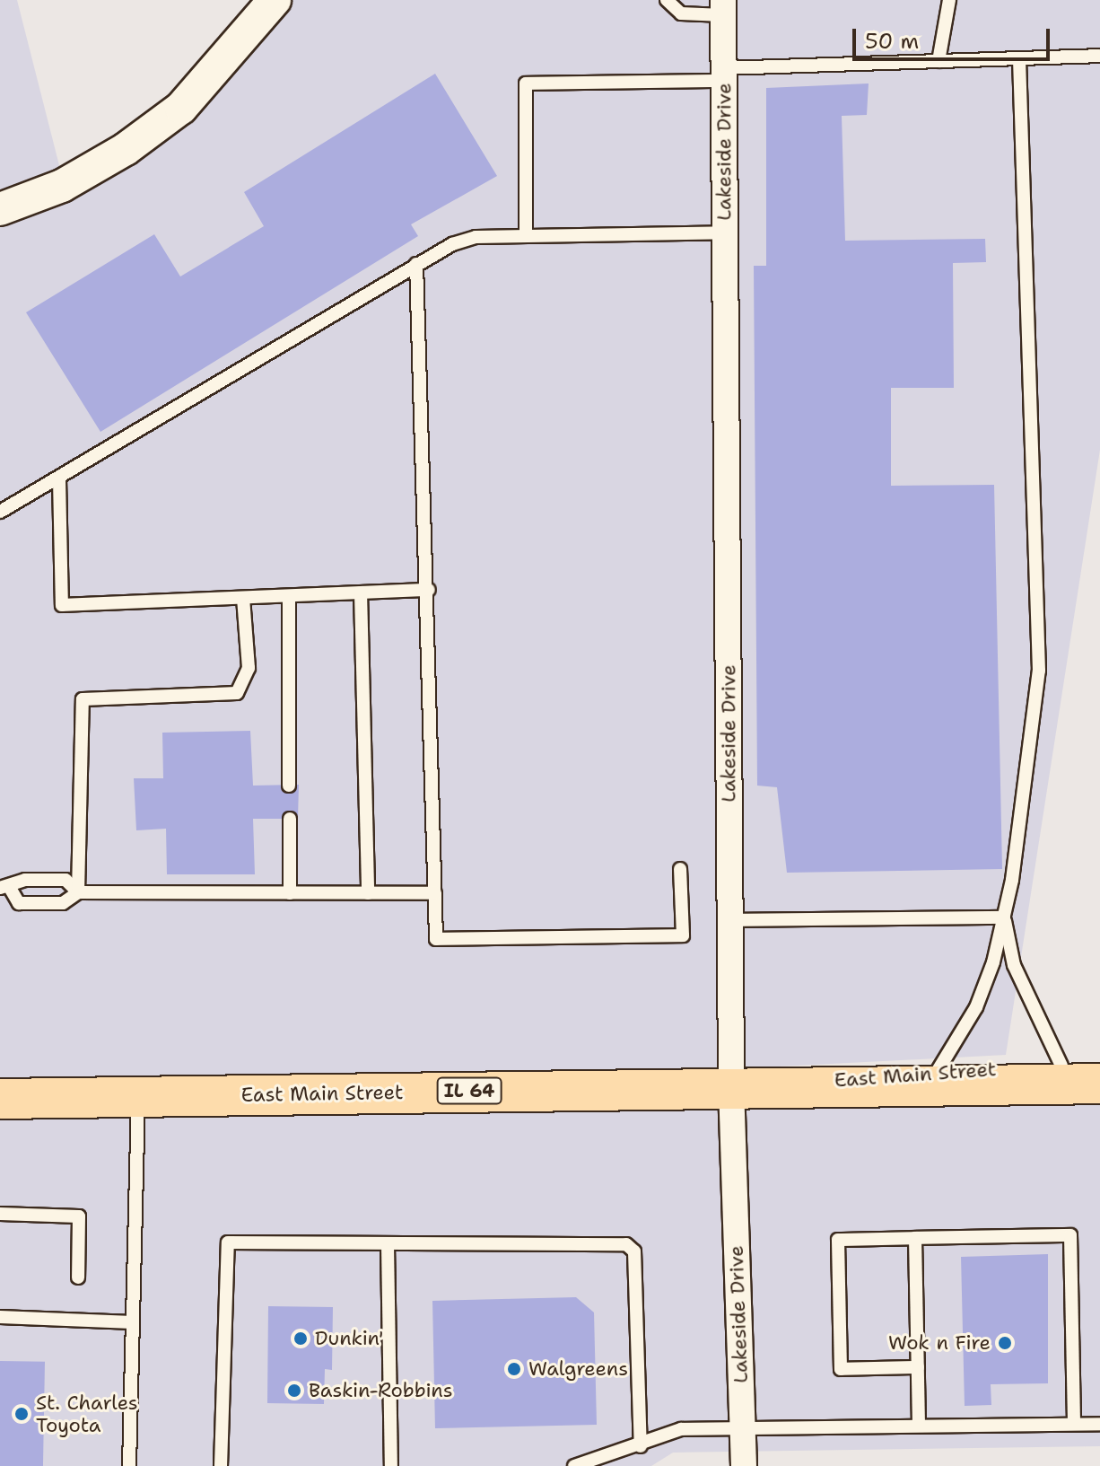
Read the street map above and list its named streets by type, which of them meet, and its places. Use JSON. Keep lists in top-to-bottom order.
{
  "streets": {
    "main road": ["East Main Street", "IL 64"],
    "street": ["Lakeside Drive"]
  },
  "crossings": [
    ["Lakeside Drive", "East Main Street"]
  ],
  "places": [
    "Dunkin'",
    "Wok n Fire",
    "Walgreens",
    "Baskin-Robbins",
    "St. Charles Toyota"
  ],
  "scale_bar": "50 m"
}
